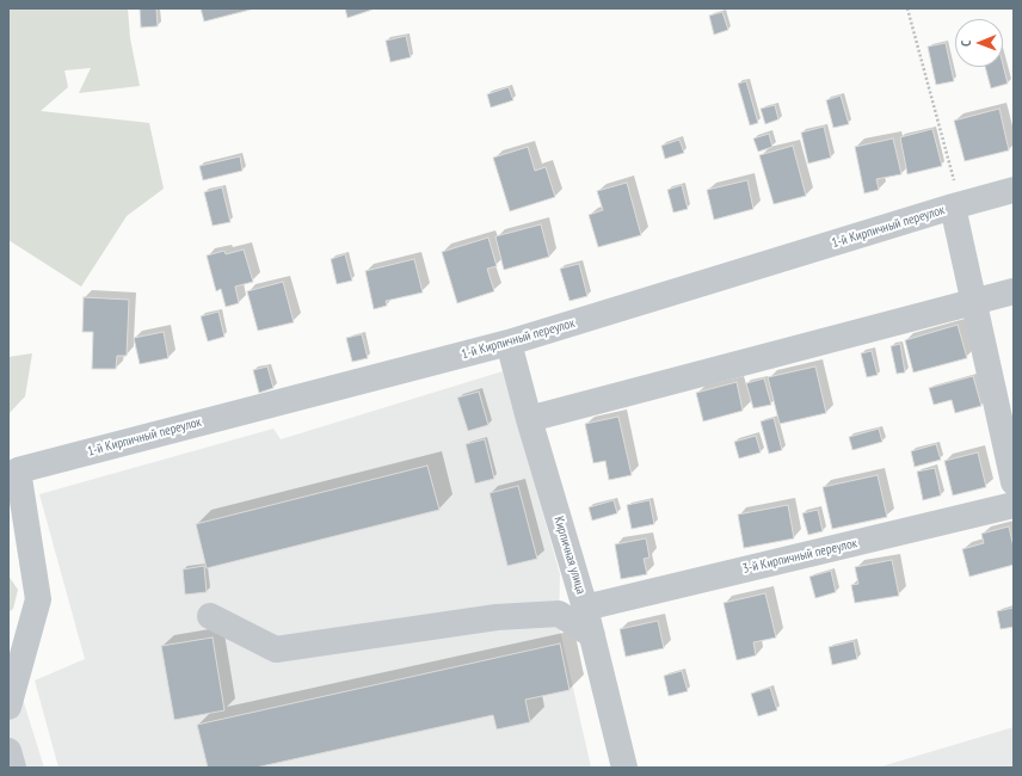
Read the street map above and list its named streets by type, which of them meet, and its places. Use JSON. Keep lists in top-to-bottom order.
{
  "streets": {
    "street": ["1-й Кирпичный переулок", "Кирпичная улица", "3-й Кирпичный переулок"]
  },
  "crossings": [
    ["1-й Кирпичный переулок", "Кирпичная улица"],
    ["Кирпичная улица", "3-й Кирпичный переулок"]
  ],
  "north": "left"
}
